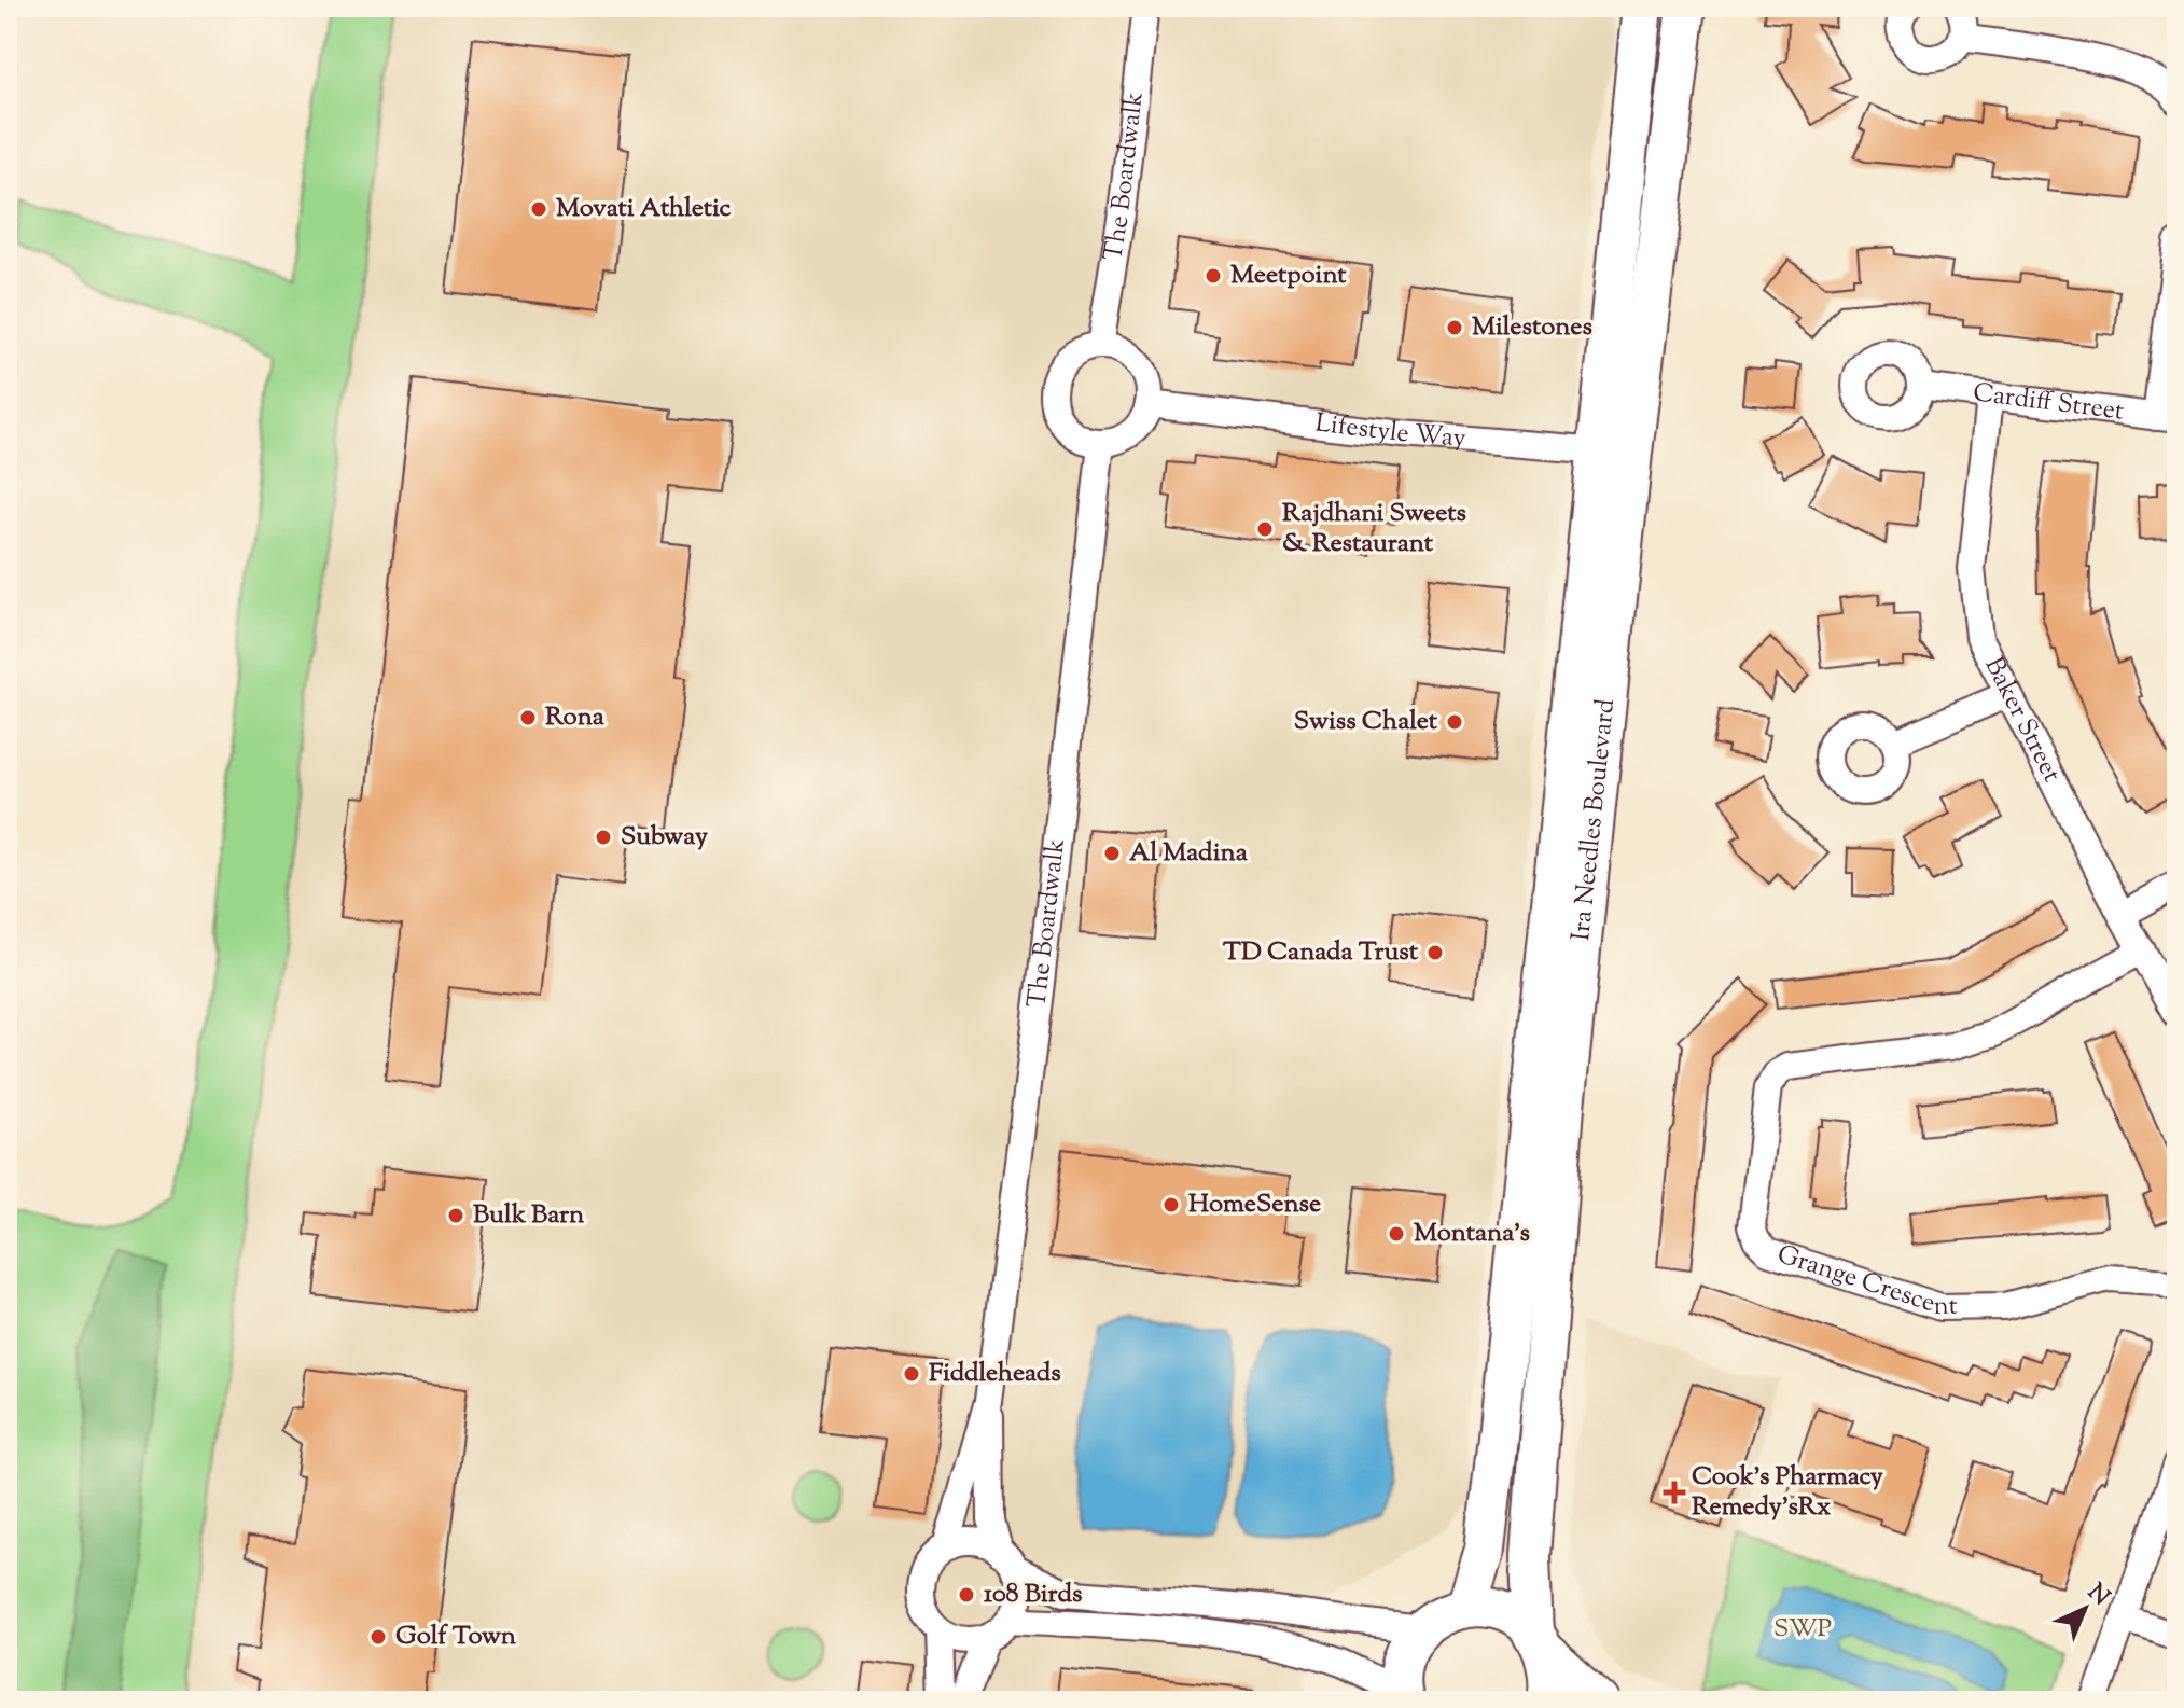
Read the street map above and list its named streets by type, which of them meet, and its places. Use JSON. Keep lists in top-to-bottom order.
{
  "streets": {
    "main road": ["Ira Needles Boulevard"],
    "street": [
      "The Boardwalk",
      "Cardiff Street",
      "Lifestyle Way",
      "Baker Street",
      "Grange Crescent"
    ]
  },
  "crossings": [
    ["The Boardwalk", "Lifestyle Way"],
    ["Cardiff Street", "Baker Street"],
    ["Lifestyle Way", "Ira Needles Boulevard"],
    ["Baker Street", "Grange Crescent"]
  ],
  "parks": ["SWP"],
  "places": {
    "other": [
      "Movati Athletic",
      "Meetpoint",
      "Milestones",
      "Rajdhani Sweets & Restaurant",
      "Rona",
      "Swiss Chalet",
      "Subway",
      "Al Madina",
      "TD Canada Trust",
      "HomeSense",
      "Bulk Barn",
      "Montana's",
      "Fiddleheads",
      "108 Birds",
      "Golf Town"
    ],
    "health": ["Cook's Pharmacy Remedy'sRx"]
  },
  "north": "top right"
}
